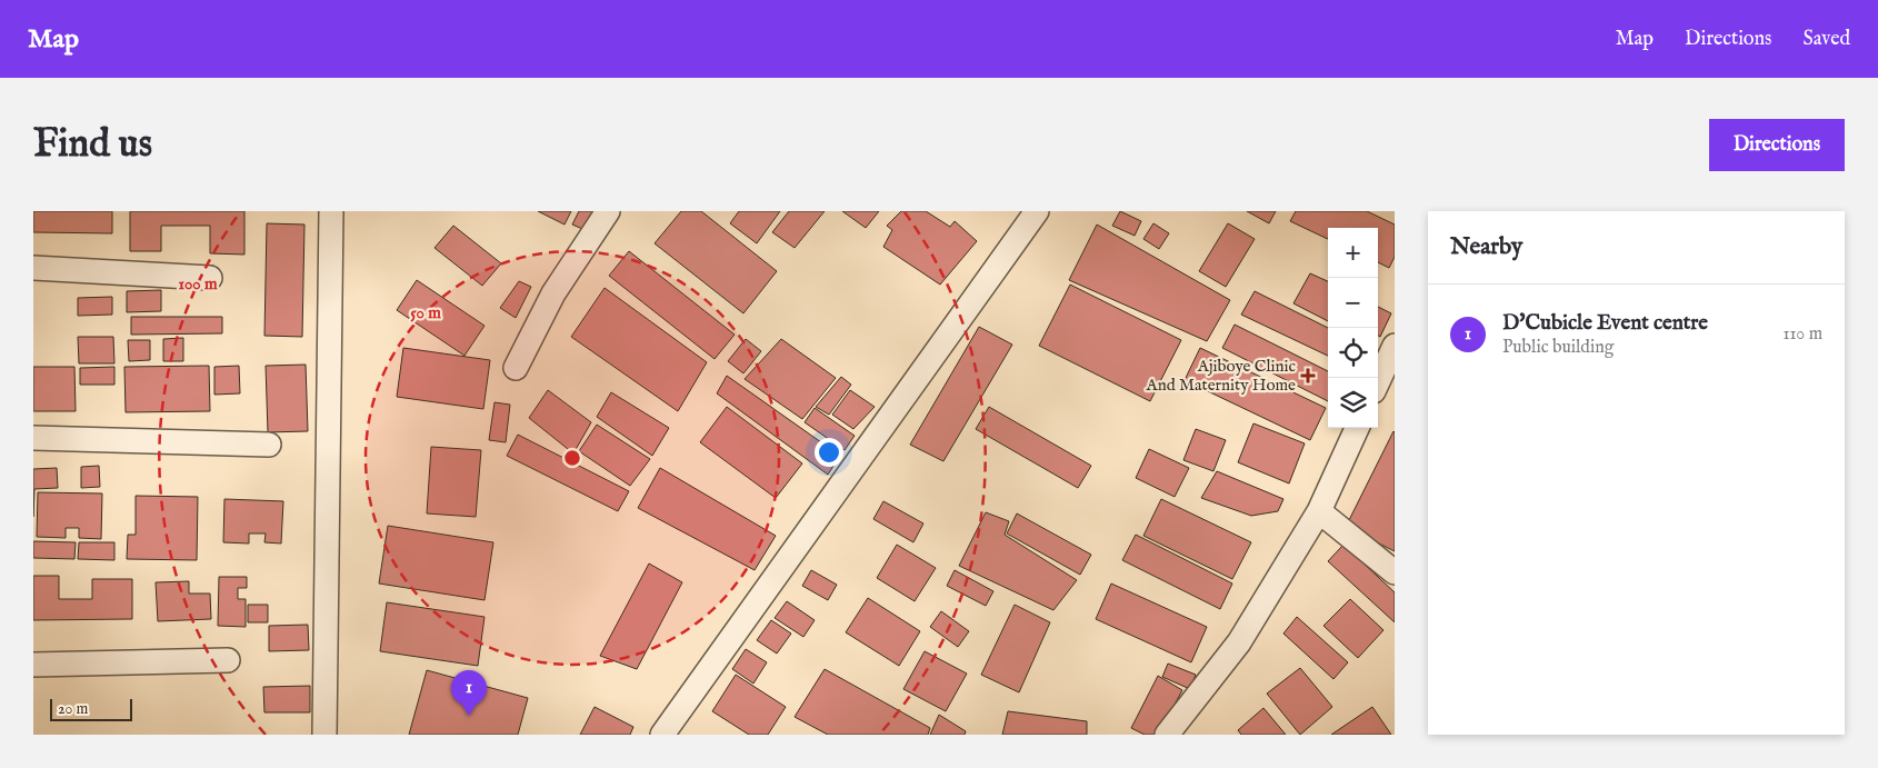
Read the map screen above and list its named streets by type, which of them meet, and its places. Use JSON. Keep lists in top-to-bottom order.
{
  "places": {
    "health": ["Ajiboye Clinic And Maternity Home"]
  },
  "scale_bar": "20 m",
  "page": {
    "header": "Map",
    "nav": ["Map", "Directions", "Saved"],
    "buttons": "Directions",
    "title": "Find us",
    "heading": "Nearby",
    "map_buttons": ["+", "−"],
    "list": [
      {
        "mark": "1",
        "name": "D'Cubicle Event centre",
        "note": "Public building",
        "value": "110 m"
      }
    ],
    "pins": "1",
    "scale": "20 m"
  },
  "rings": ["100 m", "50 m"]
}
